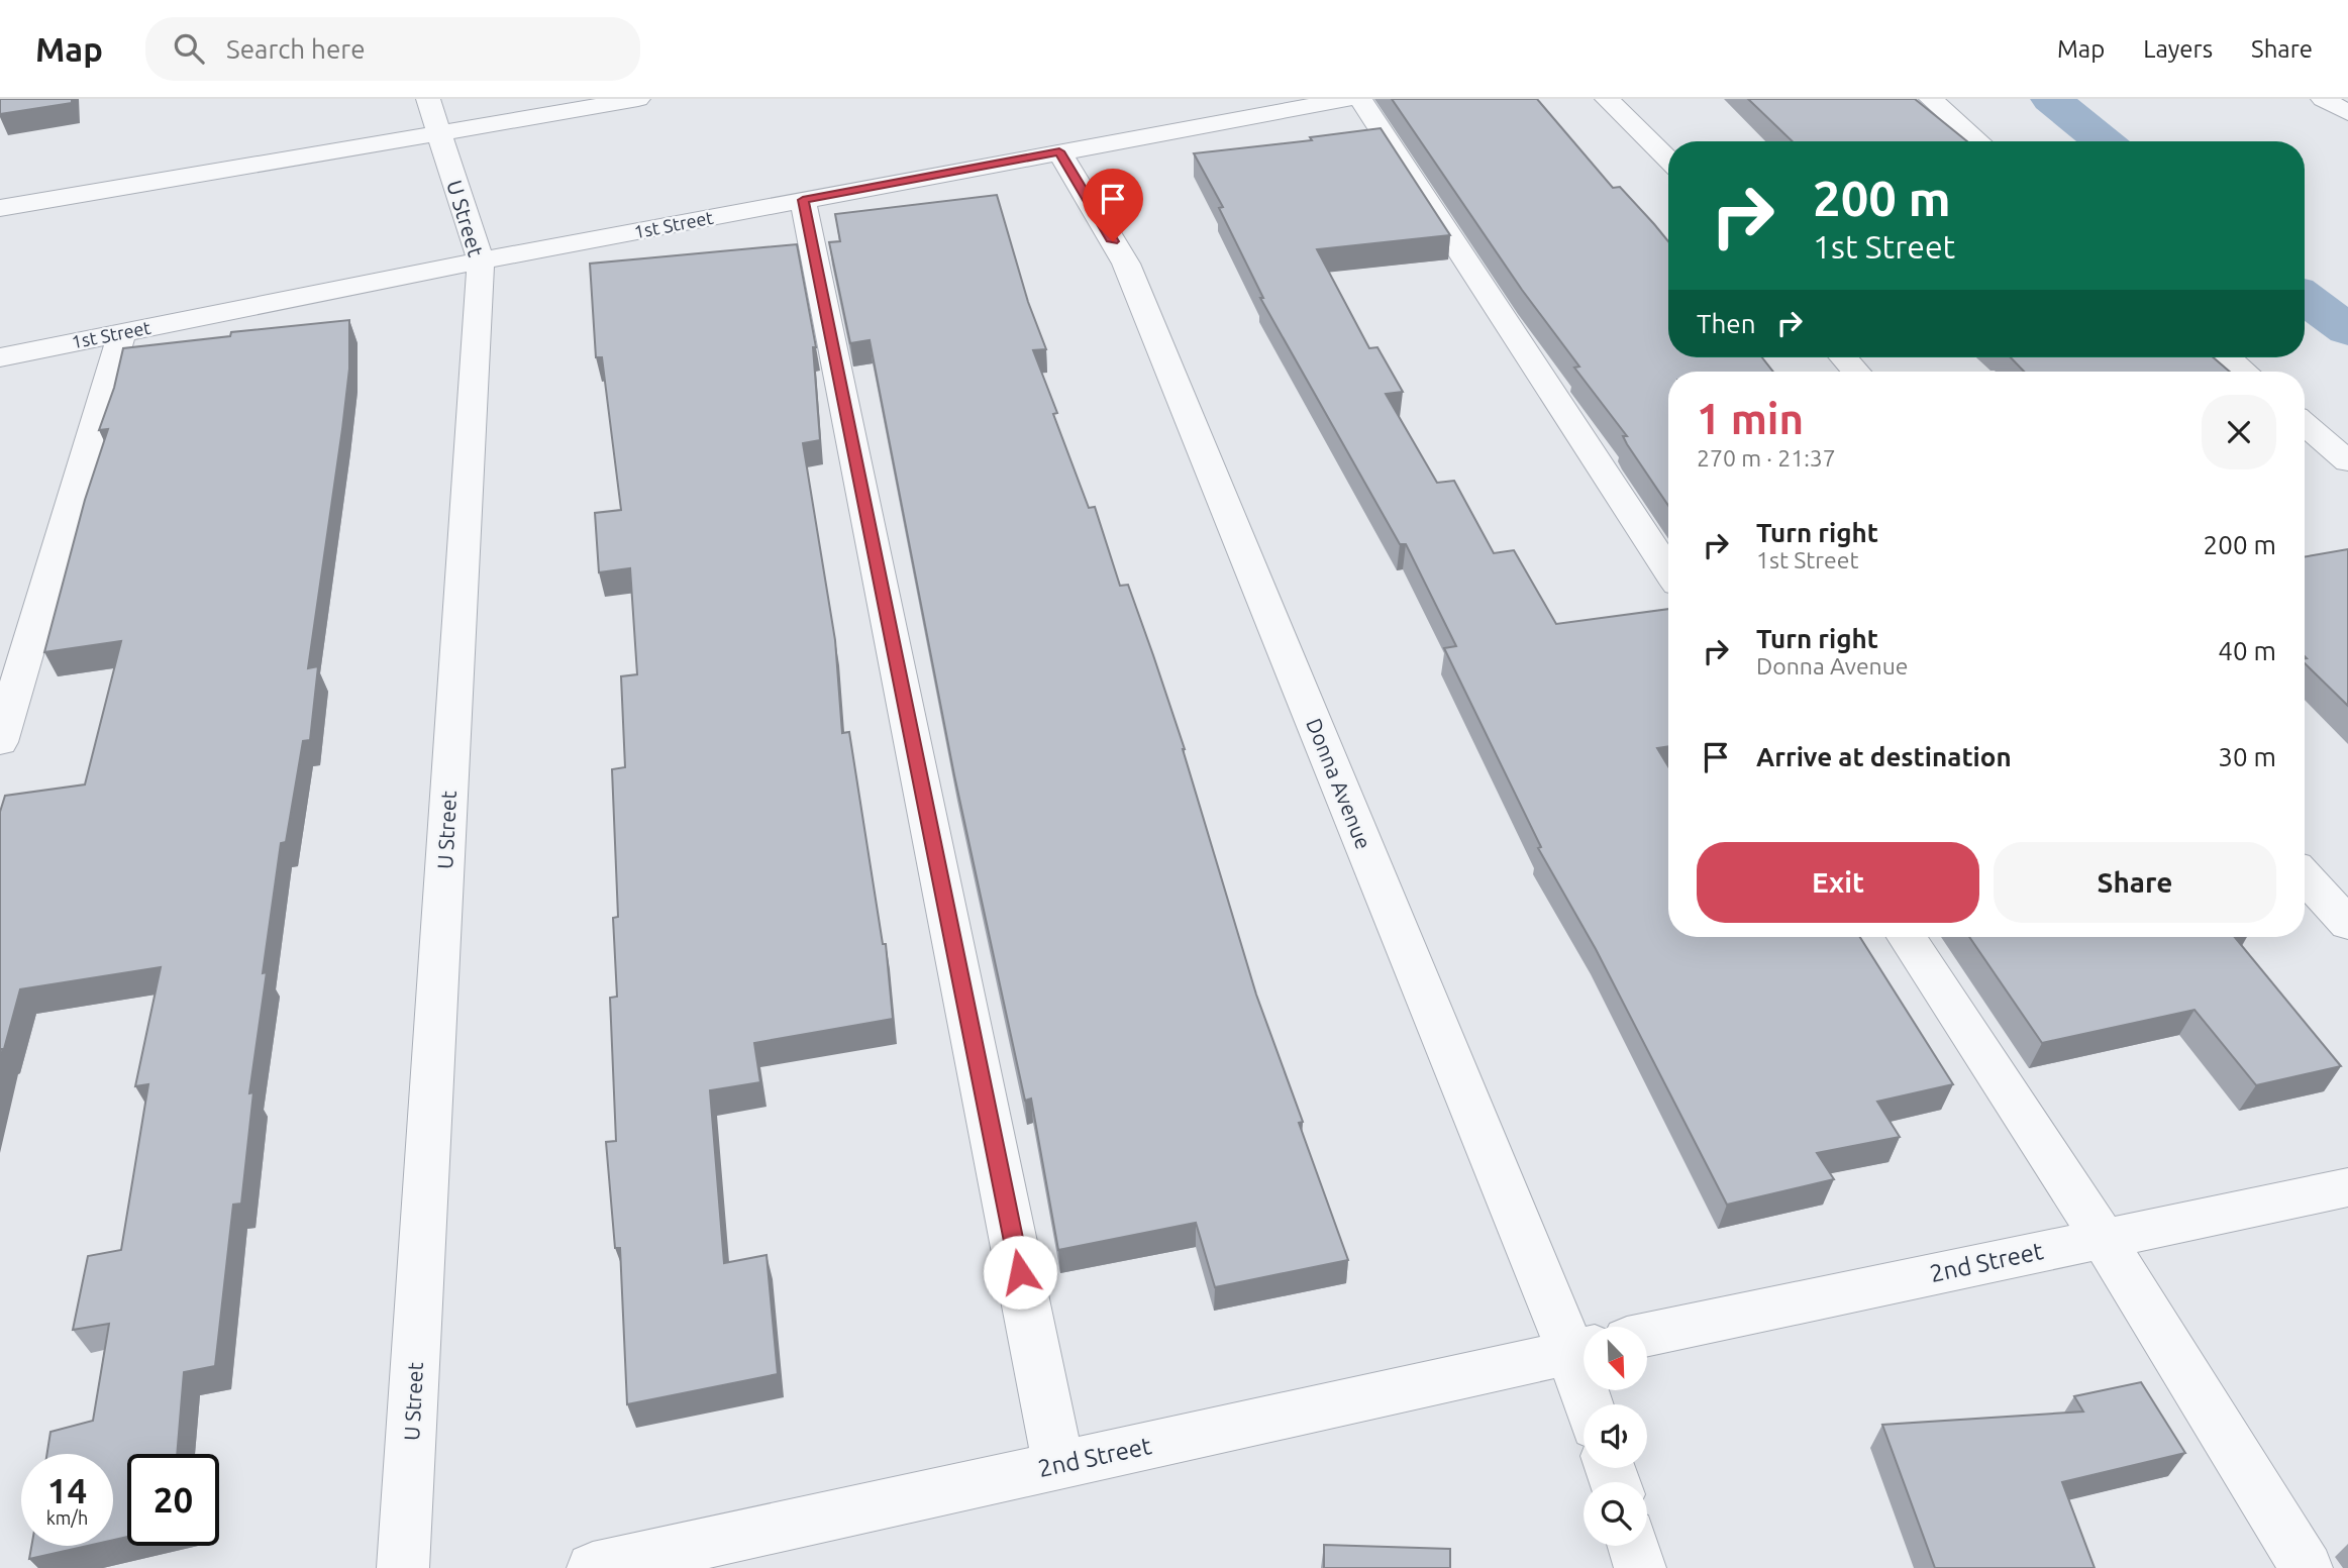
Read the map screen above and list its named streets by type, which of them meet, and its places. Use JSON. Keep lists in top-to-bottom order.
{
  "streets": {
    "street": [
      "U Street",
      "1st Street",
      "Donna Avenue",
      "2nd Street"
    ]
  },
  "crossings": [
    ["U Street", "1st Street"],
    ["1st Street", "Donna Avenue"],
    ["Donna Avenue", "2nd Street"]
  ],
  "north": "bottom right",
  "page": {
    "header": "Map",
    "search": "Search here",
    "nav": ["Map", "Layers", "Share"],
    "turn": ["200 m", "1st Street"],
    "then": "Then",
    "heading": ["1 min", "270 m · 21:37"],
    "list": [
      {
        "name": "Turn right",
        "note": "1st Street",
        "value": "200 m"
      },
      {
        "name": "Turn right",
        "note": "Donna Avenue",
        "value": "40 m"
      },
      {
        "name": "Arrive at destination",
        "value": "30 m"
      }
    ],
    "buttons": ["Exit", "Share"],
    "speed": "14 km/h",
    "limit": "20"
  }
}
